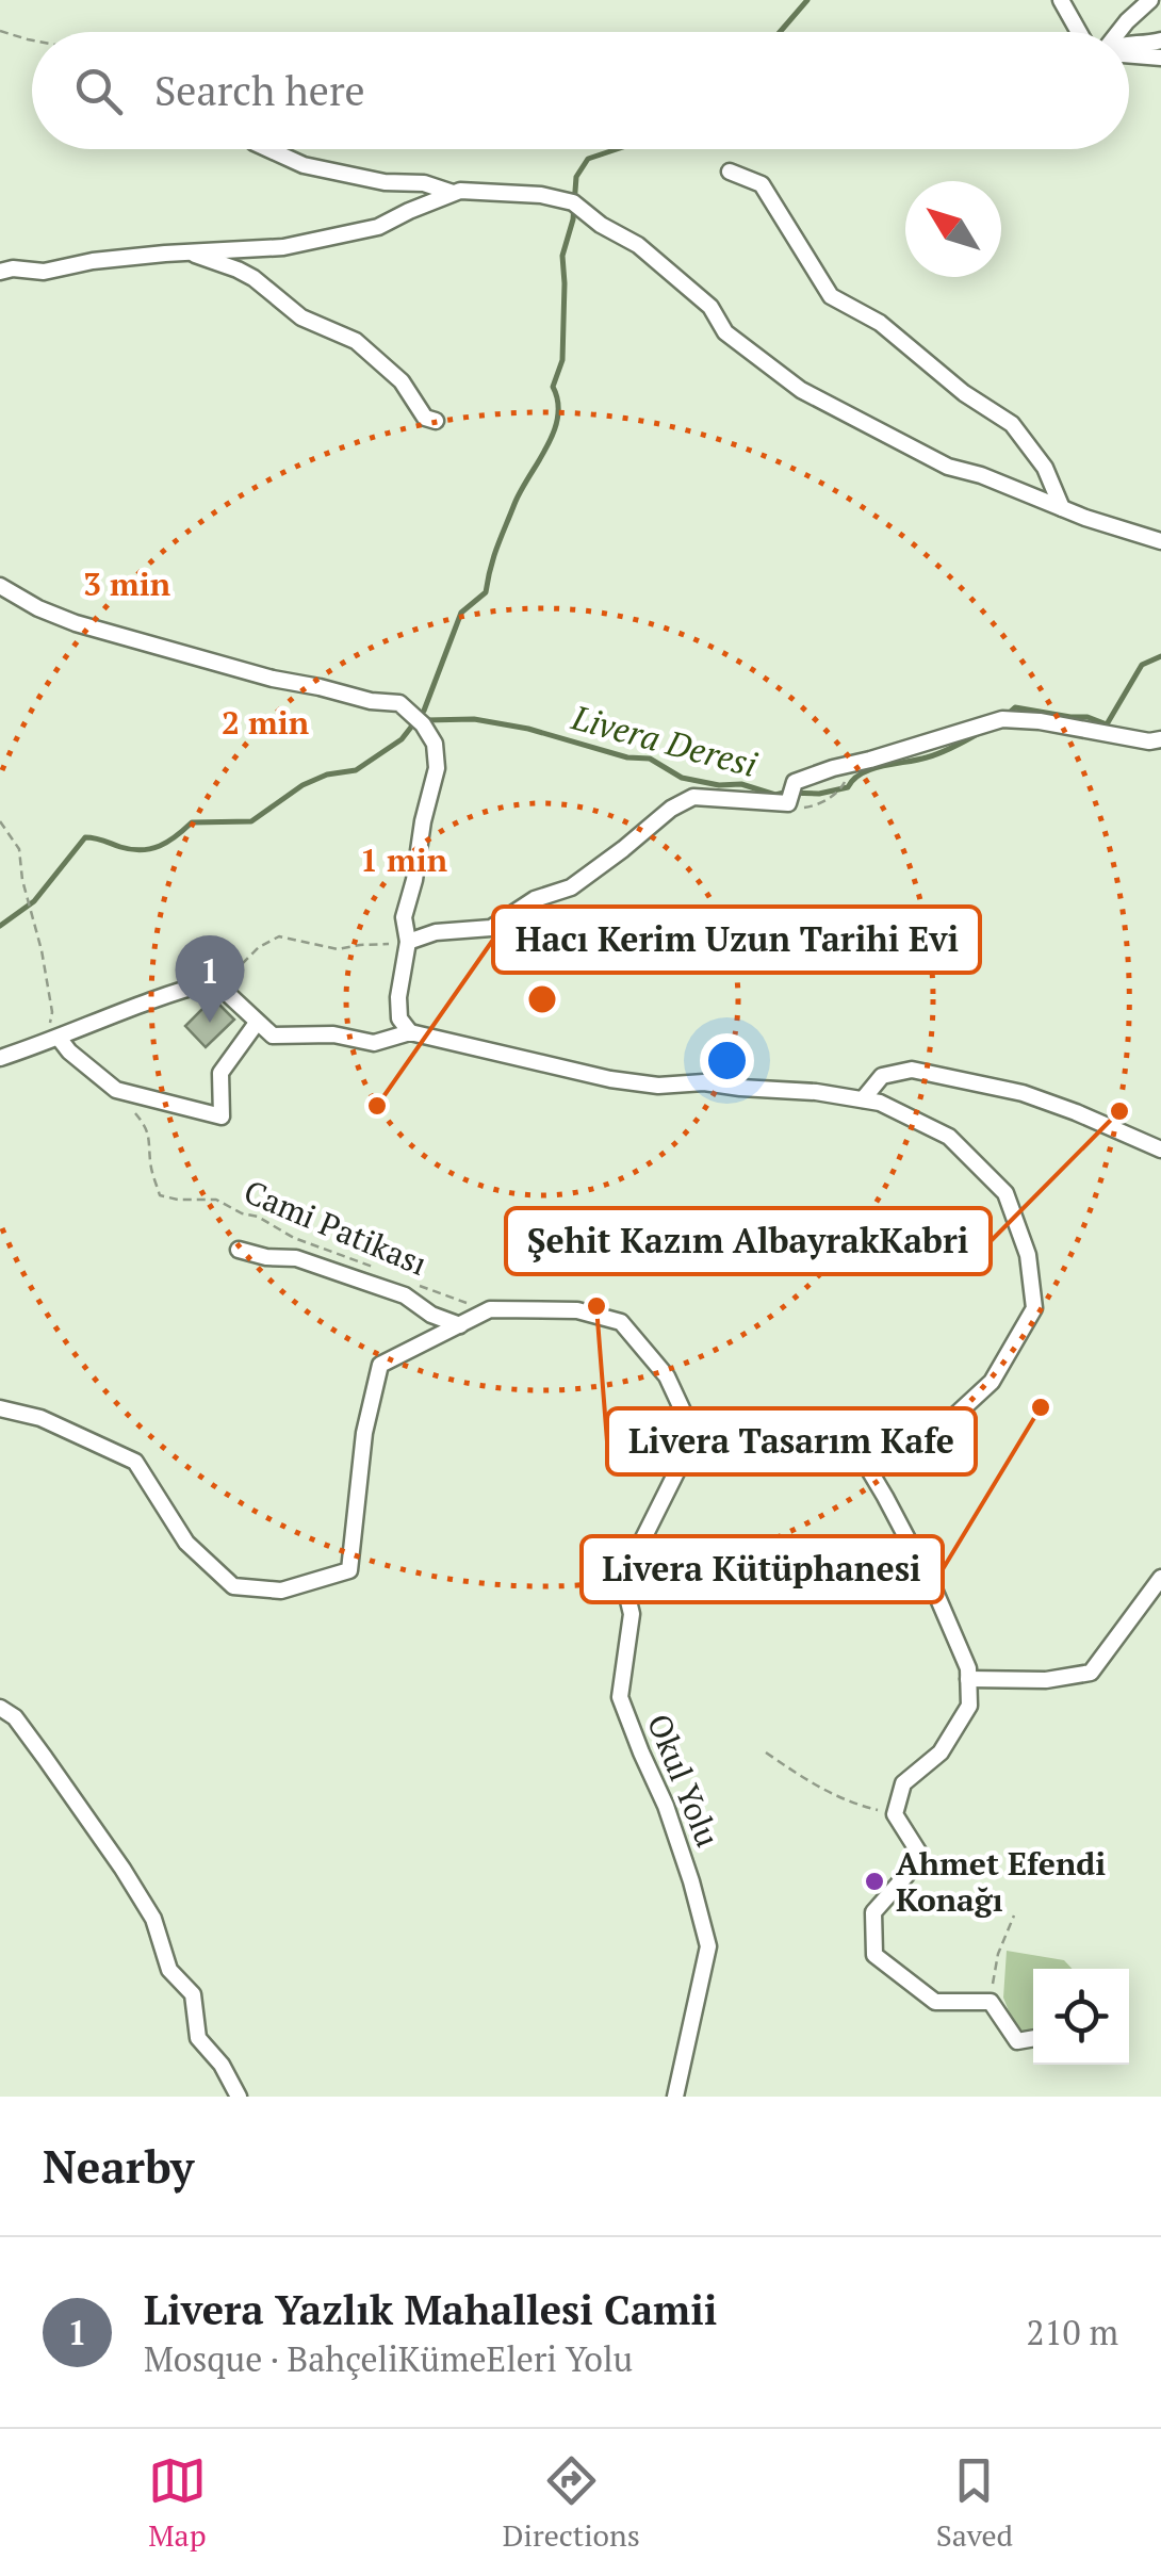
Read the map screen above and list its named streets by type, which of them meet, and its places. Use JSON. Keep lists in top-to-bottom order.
{
  "streets": {
    "street": ["Okul Yolu"],
    "path": ["Cami Patikası"]
  },
  "water": ["Livera Deresi"],
  "places": [
    "Hacı Kerim Uzun Tarihi Evi",
    "Şehit Kazım AlbayrakKabri",
    "Livera Tasarım Kafe",
    "Livera Kütüphanesi",
    "Ahmet Efendi Konağı"
  ],
  "north": "top left",
  "page": {
    "search": "Search here",
    "pins": "1",
    "heading": "Nearby",
    "list": [
      {
        "mark": "1",
        "name": "Livera Yazlık Mahallesi Camii",
        "note": "Mosque · BahçeliKümeEleri Yolu",
        "value": "210 m"
      }
    ],
    "nav": ["Map", "Directions", "Saved"]
  },
  "rings": ["3 min", "2 min", "1 min"]
}
